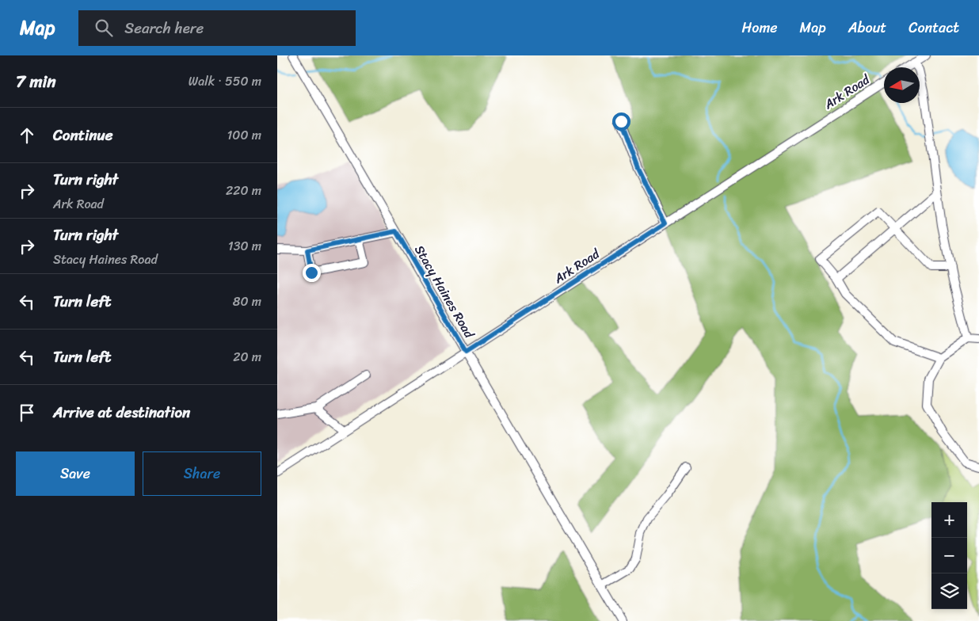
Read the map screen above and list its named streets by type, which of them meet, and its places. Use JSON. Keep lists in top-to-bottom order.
{
  "streets": {
    "street": ["Ark Road", "Stacy Haines Road"]
  },
  "crossings": [
    ["Ark Road", "Stacy Haines Road"]
  ],
  "north": "left",
  "page": {
    "header": "Map",
    "search": "Search here",
    "nav": [
      "Home",
      "Map",
      "About",
      "Contact"
    ],
    "heading": ["7 min", "Walk · 550 m"],
    "list": [
      ["Continue", "100 m"],
      ["Turn right", "Ark Road", "220 m"],
      ["Turn right", "Stacy Haines Road", "130 m"],
      ["Turn left", "80 m"],
      ["Turn left", "20 m"],
      "Arrive at destination"
    ],
    "buttons": ["Save", "Share"],
    "map_buttons": ["+", "−"]
  }
}
